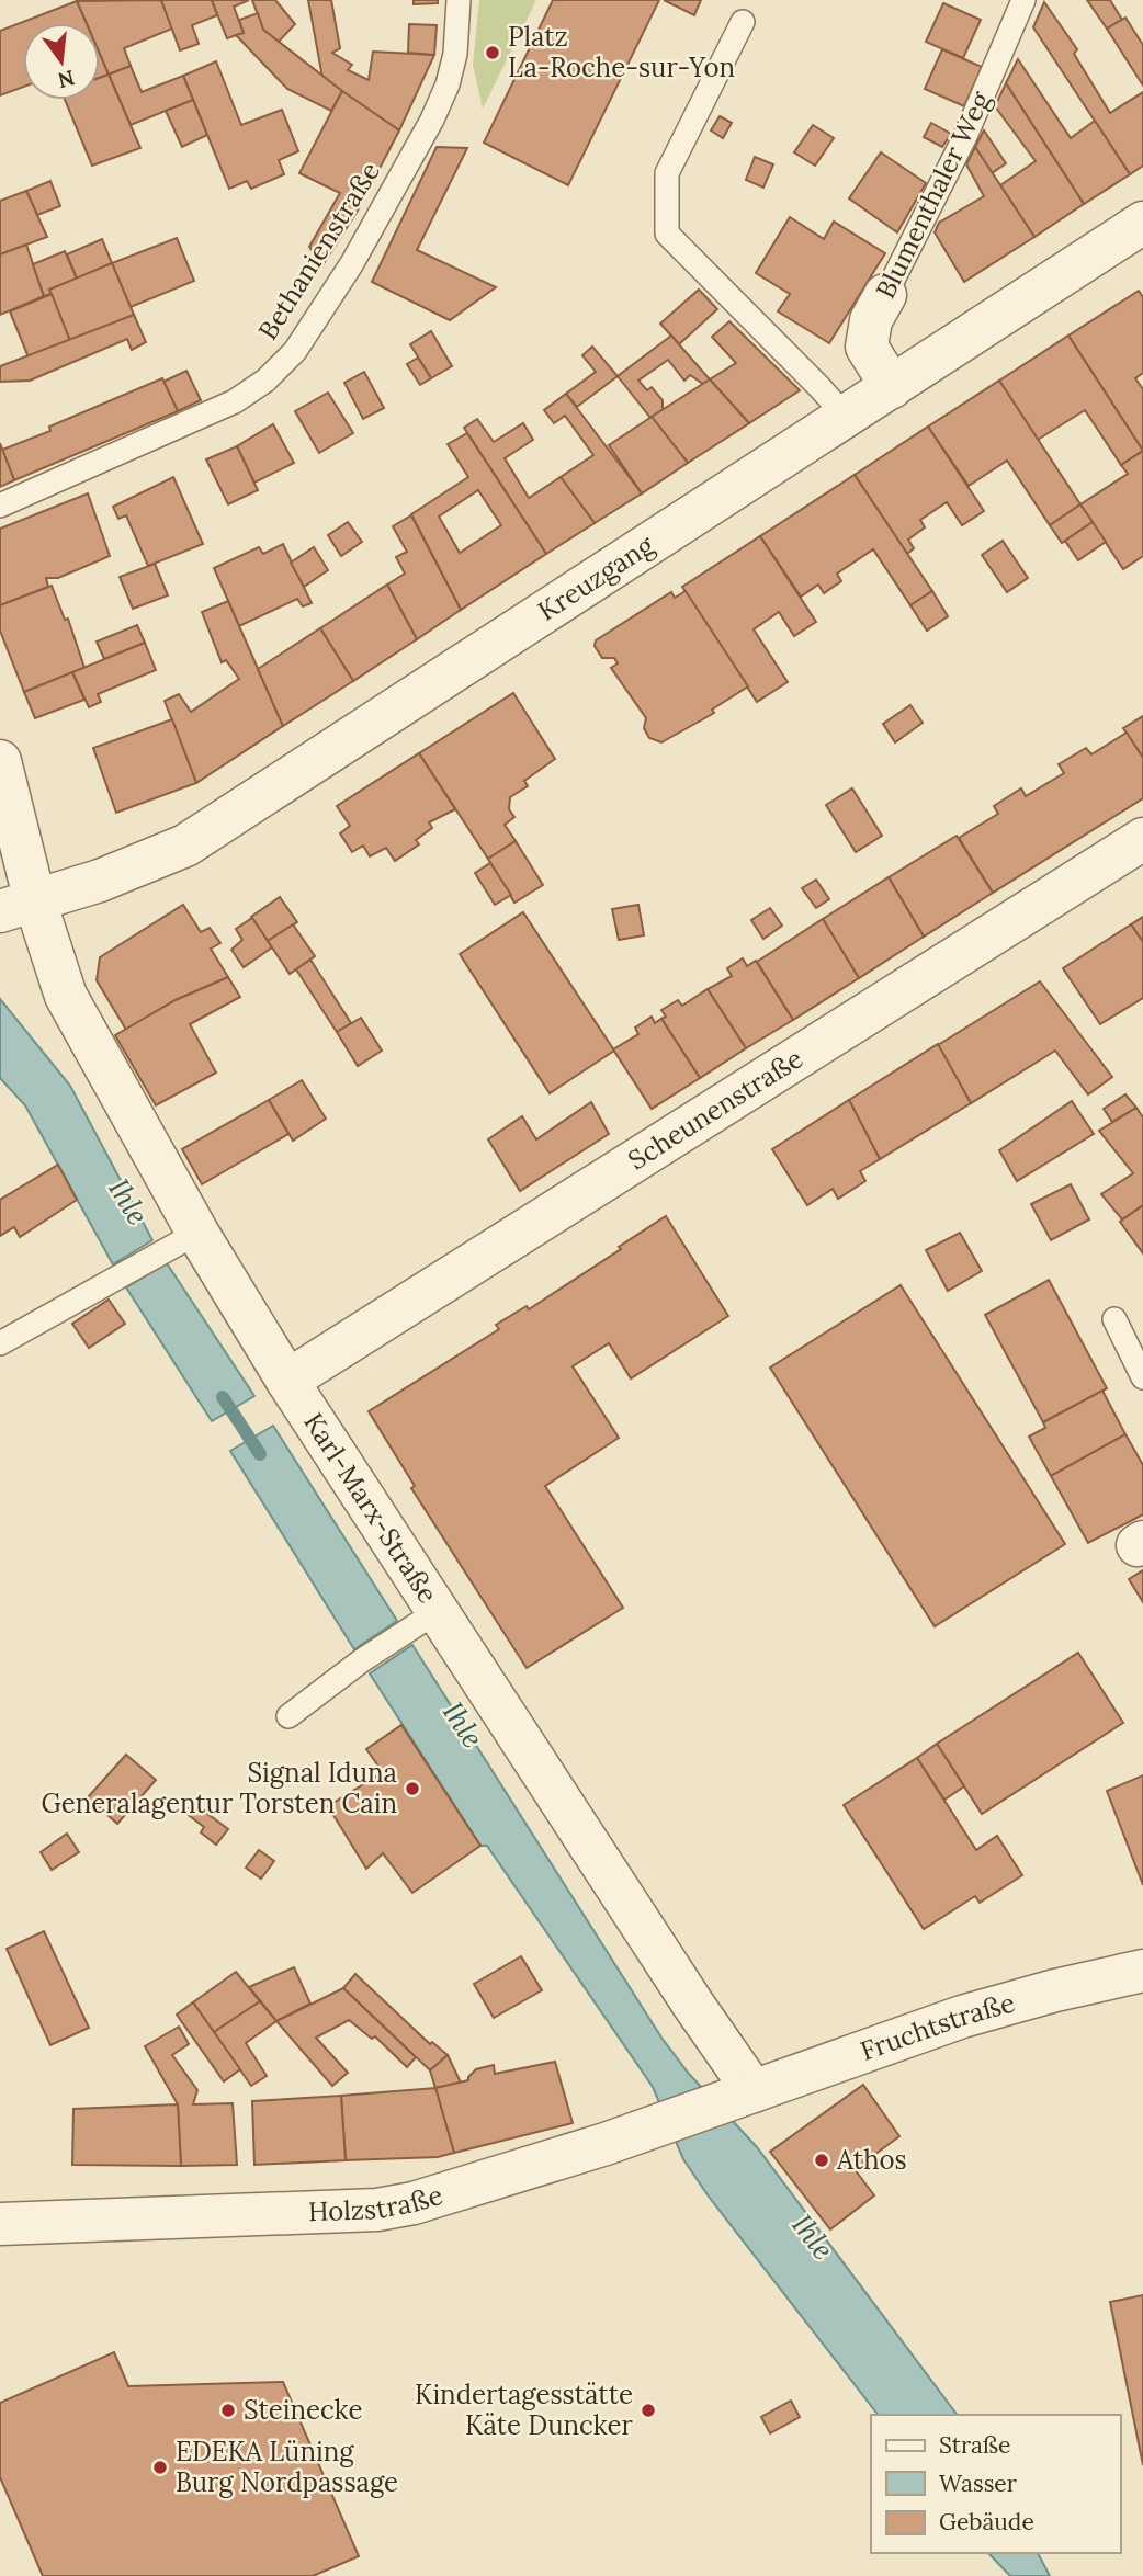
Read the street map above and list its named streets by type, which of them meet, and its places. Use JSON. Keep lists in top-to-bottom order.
{
  "streets": {
    "street": [
      "Blumenthaler Weg",
      "Kreuzgang",
      "Scheunenstraße",
      "Karl-Marx-Straße",
      "Fruchtstraße",
      "Holzstraße"
    ],
    "lane": ["Bethanienstraße"]
  },
  "crossings": [
    ["Blumenthaler Weg", "Kreuzgang"],
    ["Kreuzgang", "Karl-Marx-Straße"],
    ["Scheunenstraße", "Karl-Marx-Straße"],
    ["Karl-Marx-Straße", "Fruchtstraße"],
    ["Karl-Marx-Straße", "Holzstraße"],
    ["Fruchtstraße", "Holzstraße"]
  ],
  "water": ["Ihle"],
  "places": [
    "Platz La-Roche-sur-Yon",
    "Signal Iduna Generalagentur Torsten Cain",
    "Athos",
    "Steinecke",
    "Kindertagesstätte Käte Duncker",
    "EDEKA Lüning Burg Nordpassage"
  ],
  "legend": ["Straße", "Wasser", "Gebäude"],
  "north": "bottom"
}
